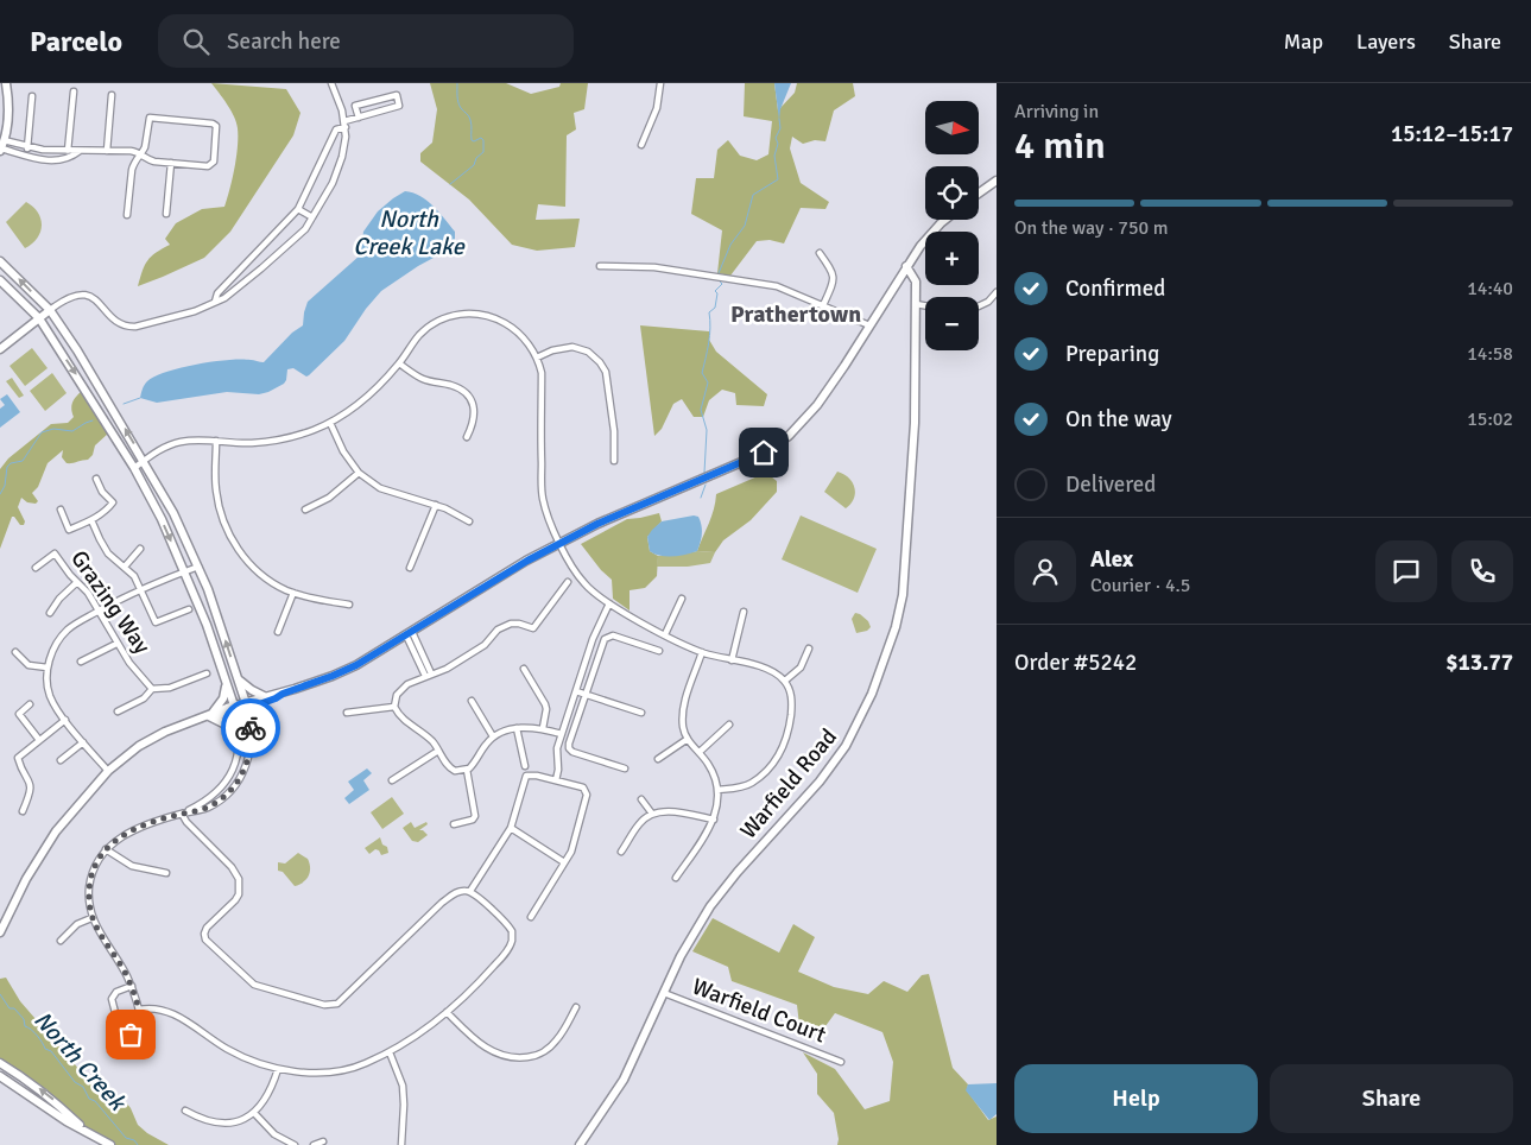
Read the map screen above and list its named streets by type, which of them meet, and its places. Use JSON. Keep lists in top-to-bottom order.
{
  "streets": {
    "main road": ["Warfield Road"],
    "street": ["Grazing Way", "Warfield Court"]
  },
  "crossings": [
    ["Warfield Road", "Warfield Court"]
  ],
  "districts": ["Prathertown"],
  "water": ["North Creek Lake", "North Creek"],
  "north": "right",
  "page": {
    "header": "Parcelo",
    "search": "Search here",
    "nav": ["Map", "Layers", "Share"],
    "heading": ["4 min", "Arriving in", "15:12–15:17"],
    "panel": [
      "Alex",
      "Courier · 4.5",
      "Order #5242",
      "$13.77"
    ],
    "map_buttons": ["+", "−"],
    "bar": "On the way · 750 m",
    "list": [
      ["Confirmed", "14:40"],
      ["Preparing", "14:58"],
      ["On the way", "15:02"],
      "Delivered"
    ],
    "buttons": ["Help", "Share"]
  }
}
